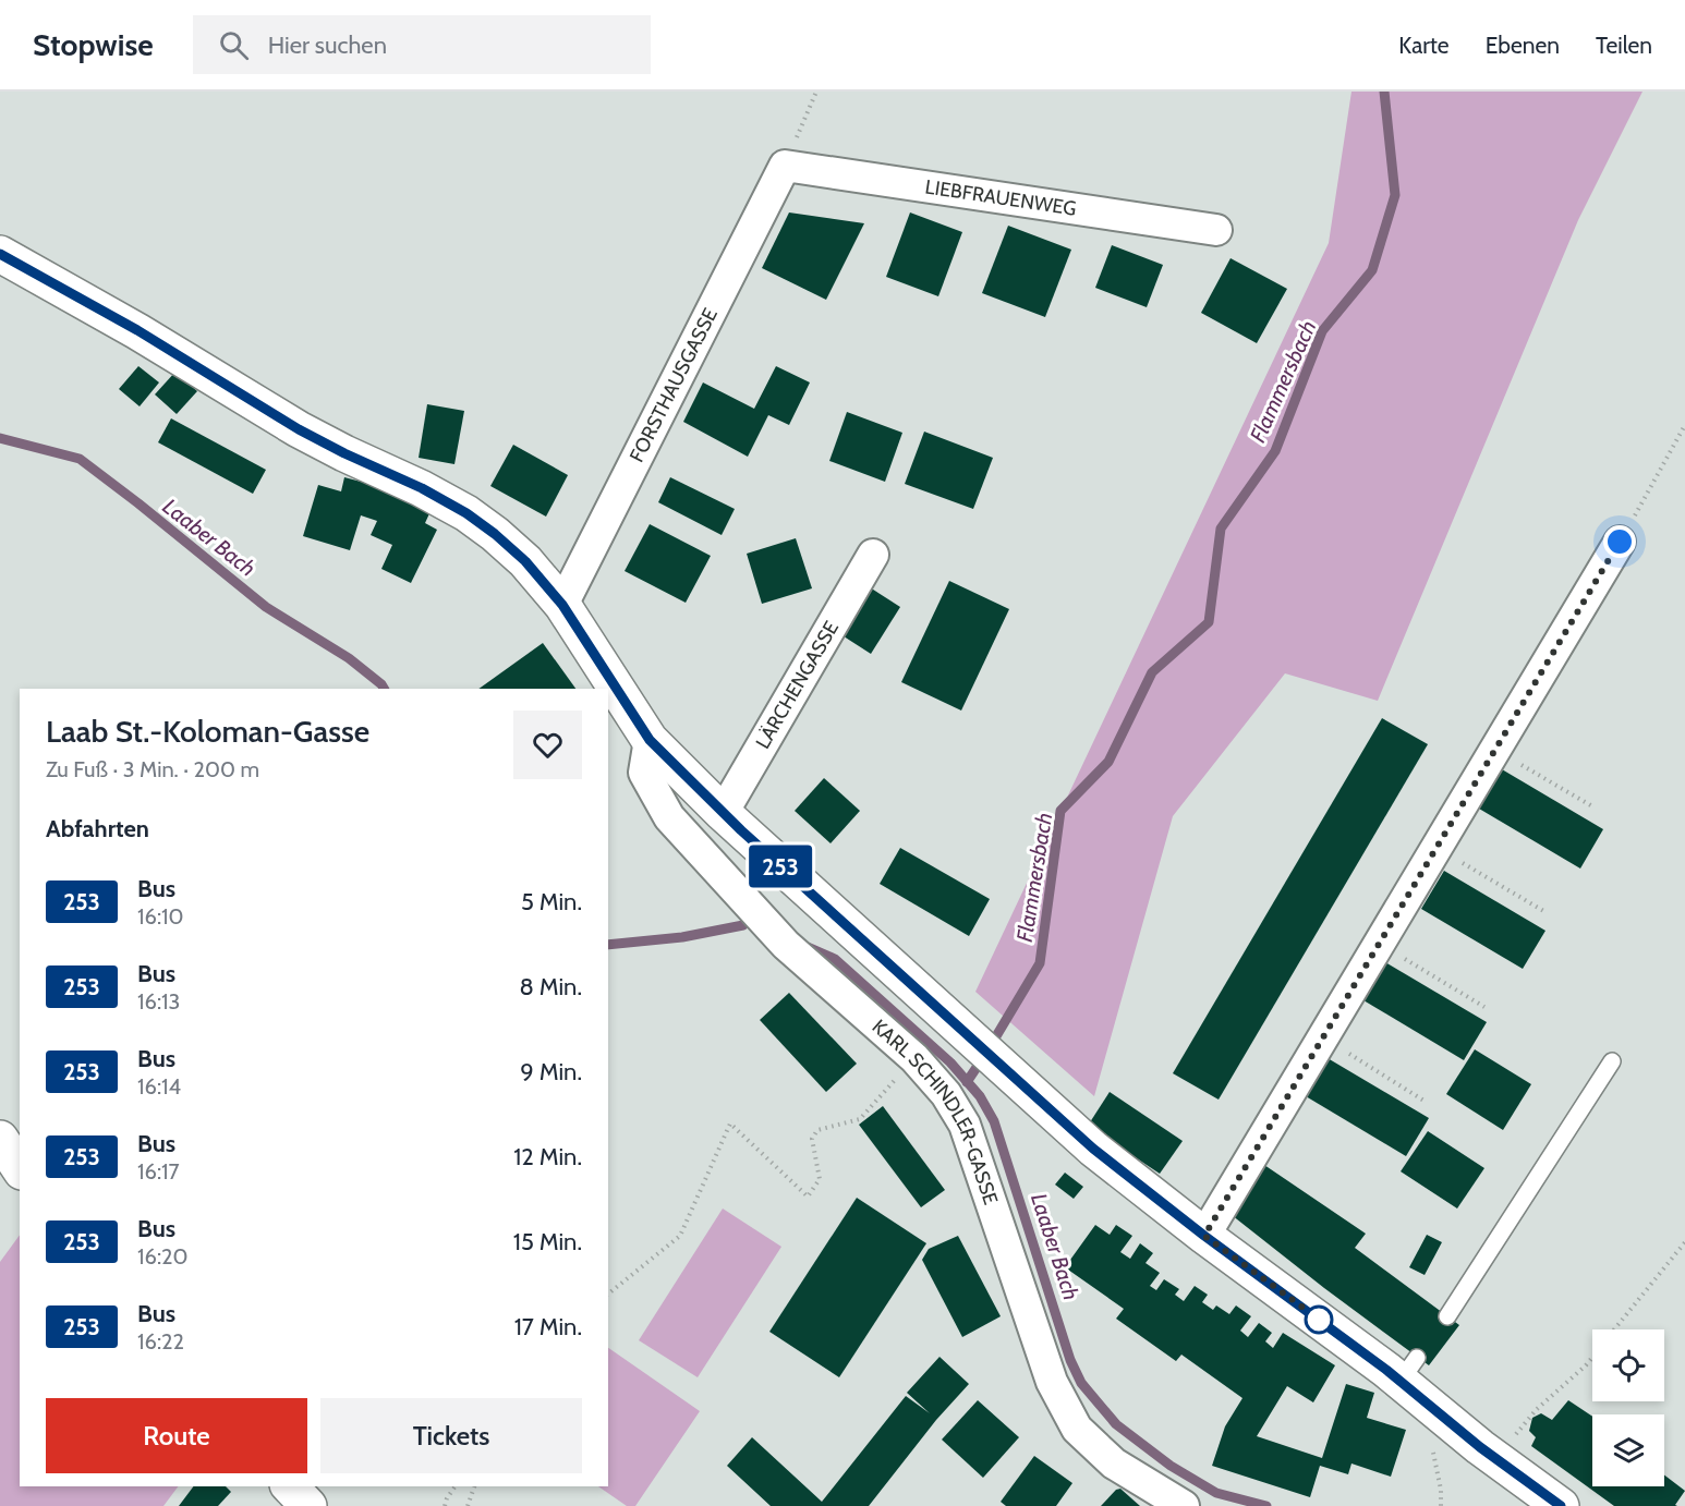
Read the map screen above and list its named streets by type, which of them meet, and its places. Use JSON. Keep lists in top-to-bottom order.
{
  "streets": {
    "street": [
      "LIEBFRAUENWEG",
      "FORSTHAUSGASSE",
      "LÄRCHENGASSE",
      "KARL SCHINDLER-GASSE"
    ]
  },
  "crossings": [
    ["LIEBFRAUENWEG", "FORSTHAUSGASSE"]
  ],
  "water": ["Flammersbach", "Laaber Bach"],
  "lines": ["bus line 253"],
  "page": {
    "header": "Stopwise",
    "search": "Hier suchen",
    "nav": ["Karte", "Ebenen", "Teilen"],
    "on_map": "253",
    "heading": [
      ["Laab St.-Koloman-Gasse", "Zu Fuß · 3 Min. · 200 m"],
      "Abfahrten"
    ],
    "list": [
      {
        "mark": "253",
        "name": "Bus",
        "note": "16:10",
        "value": "5 Min."
      },
      {
        "mark": "253",
        "name": "Bus",
        "note": "16:13",
        "value": "8 Min."
      },
      {
        "mark": "253",
        "name": "Bus",
        "note": "16:14",
        "value": "9 Min."
      },
      {
        "mark": "253",
        "name": "Bus",
        "note": "16:17",
        "value": "12 Min."
      },
      {
        "mark": "253",
        "name": "Bus",
        "note": "16:20",
        "value": "15 Min."
      },
      {
        "mark": "253",
        "name": "Bus",
        "note": "16:22",
        "value": "17 Min."
      }
    ],
    "buttons": ["Route", "Tickets"]
  }
}
